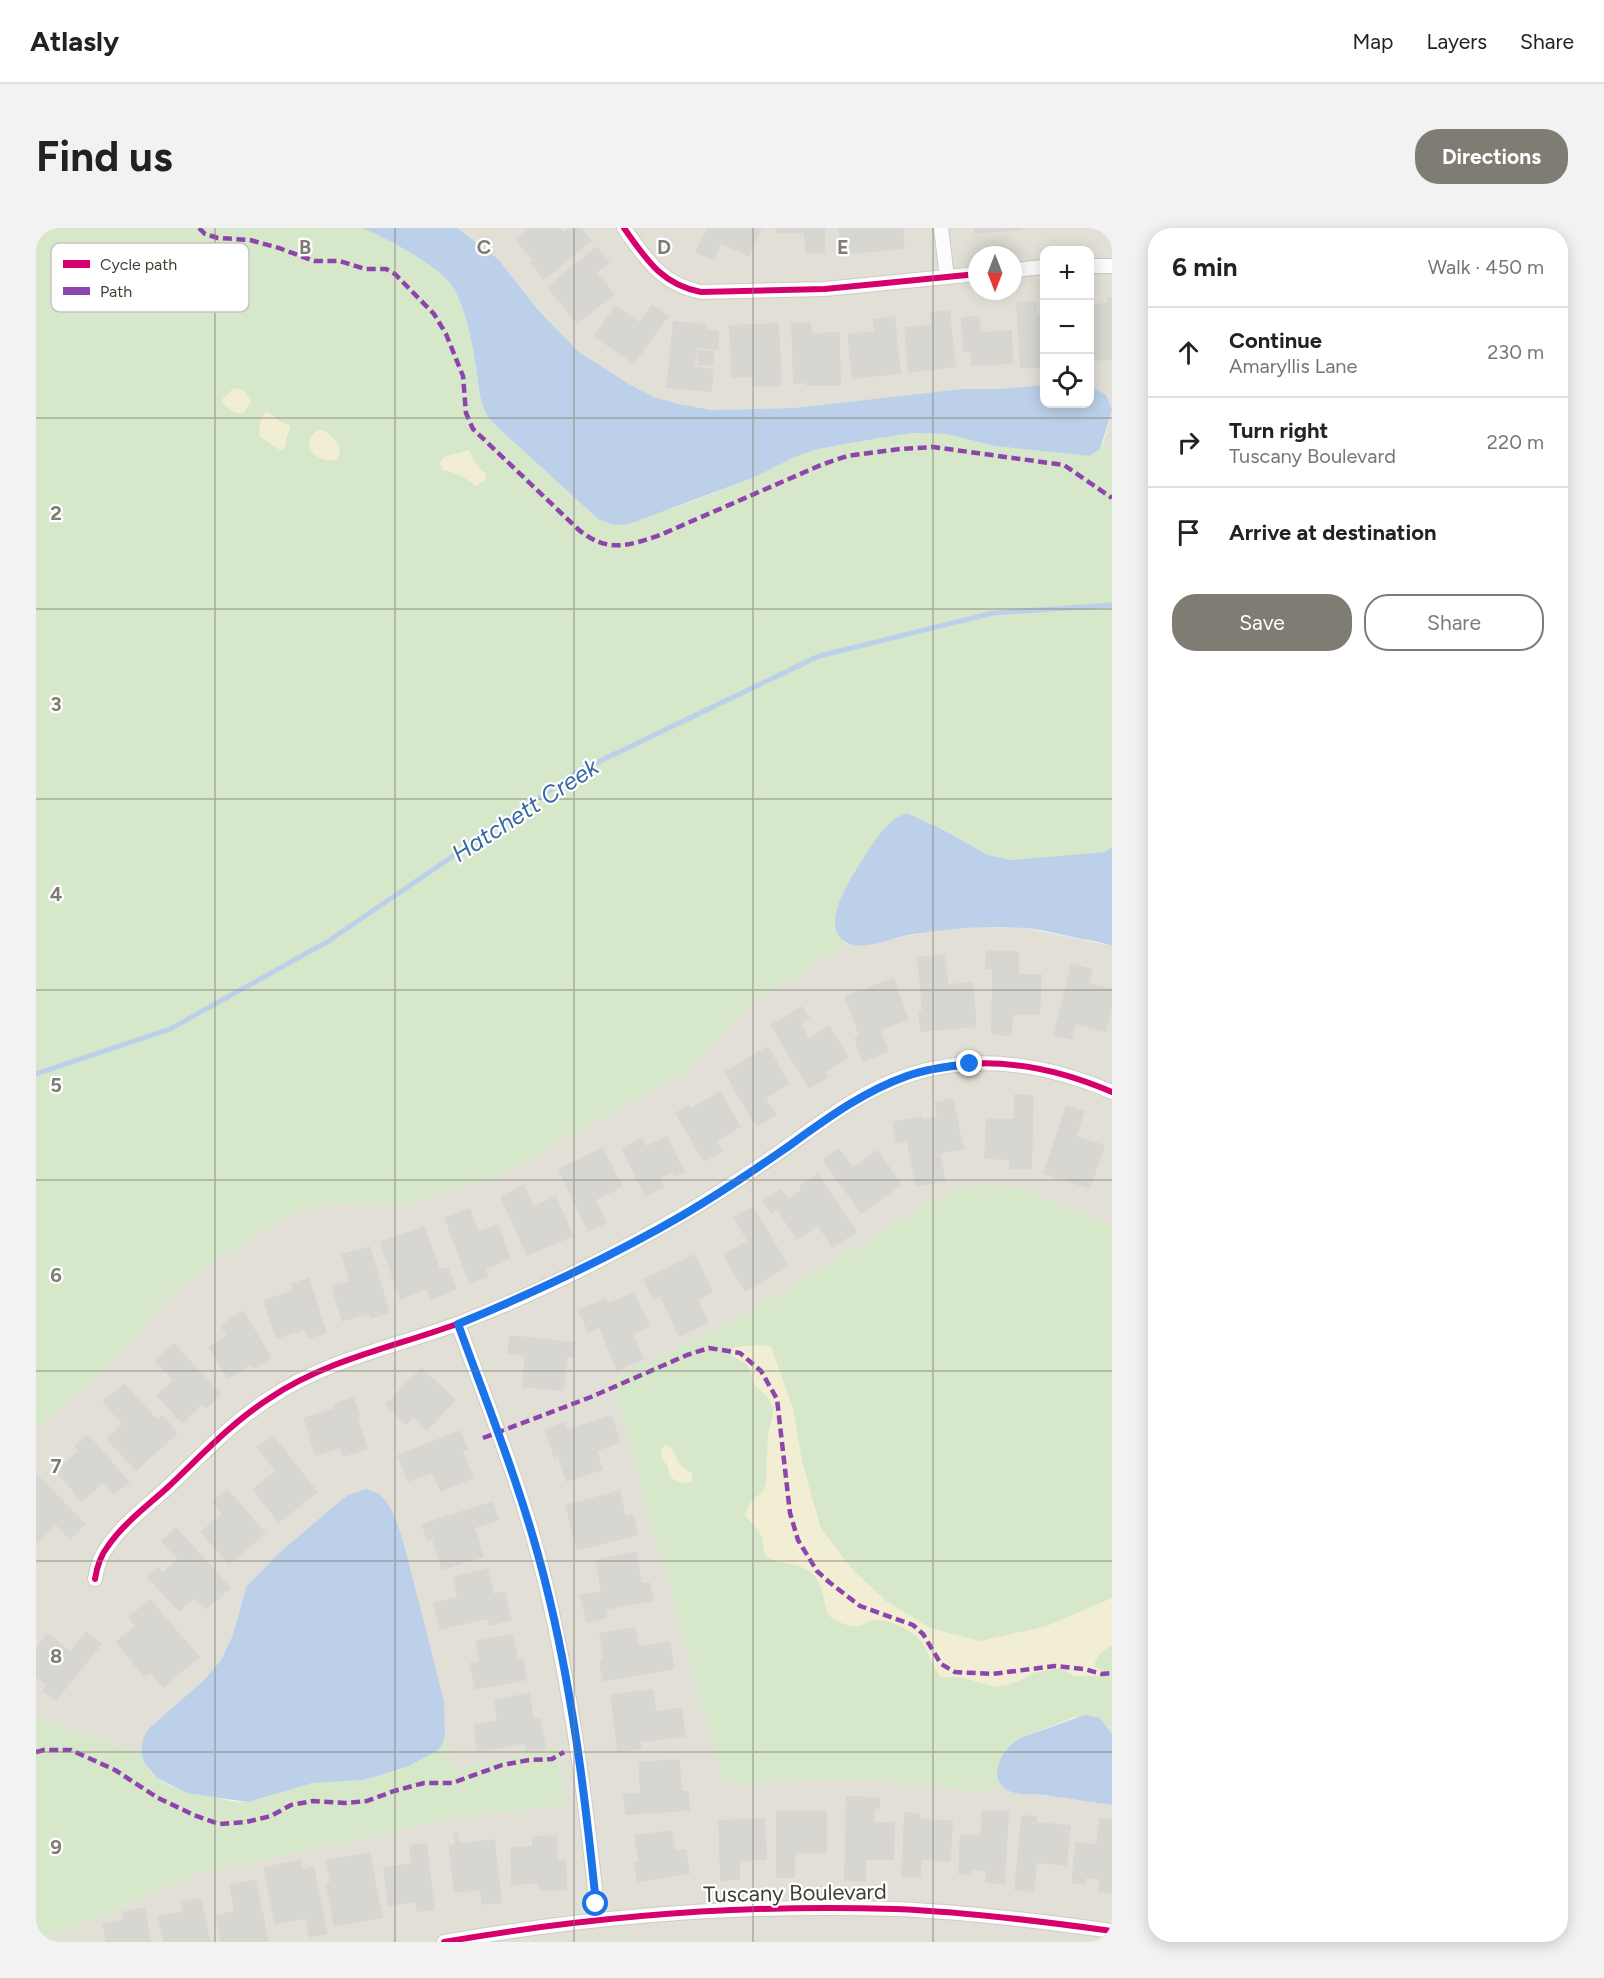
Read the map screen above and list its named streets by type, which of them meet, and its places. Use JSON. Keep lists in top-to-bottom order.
{
  "streets": {
    "street": ["Tuscany Boulevard"]
  },
  "water": ["Hatchett Creek"],
  "legend": ["Cycle path", "Path"],
  "north": "bottom",
  "page": {
    "header": "Atlasly",
    "nav": ["Map", "Layers", "Share"],
    "buttons": [
      "Directions",
      ["Save", "Share"]
    ],
    "title": "Find us",
    "heading": ["6 min", "Walk · 450 m"],
    "map_buttons": ["+", "−"],
    "list": [
      ["Continue", "Amaryllis Lane", "230 m"],
      ["Turn right", "Tuscany Boulevard", "220 m"],
      "Arrive at destination"
    ]
  },
  "grid": {
    "columns": [
      "B",
      "C",
      "D",
      "E"
    ],
    "rows": [
      "2",
      "3",
      "4",
      "5",
      "6",
      "7",
      "8",
      "9"
    ]
  }
}
